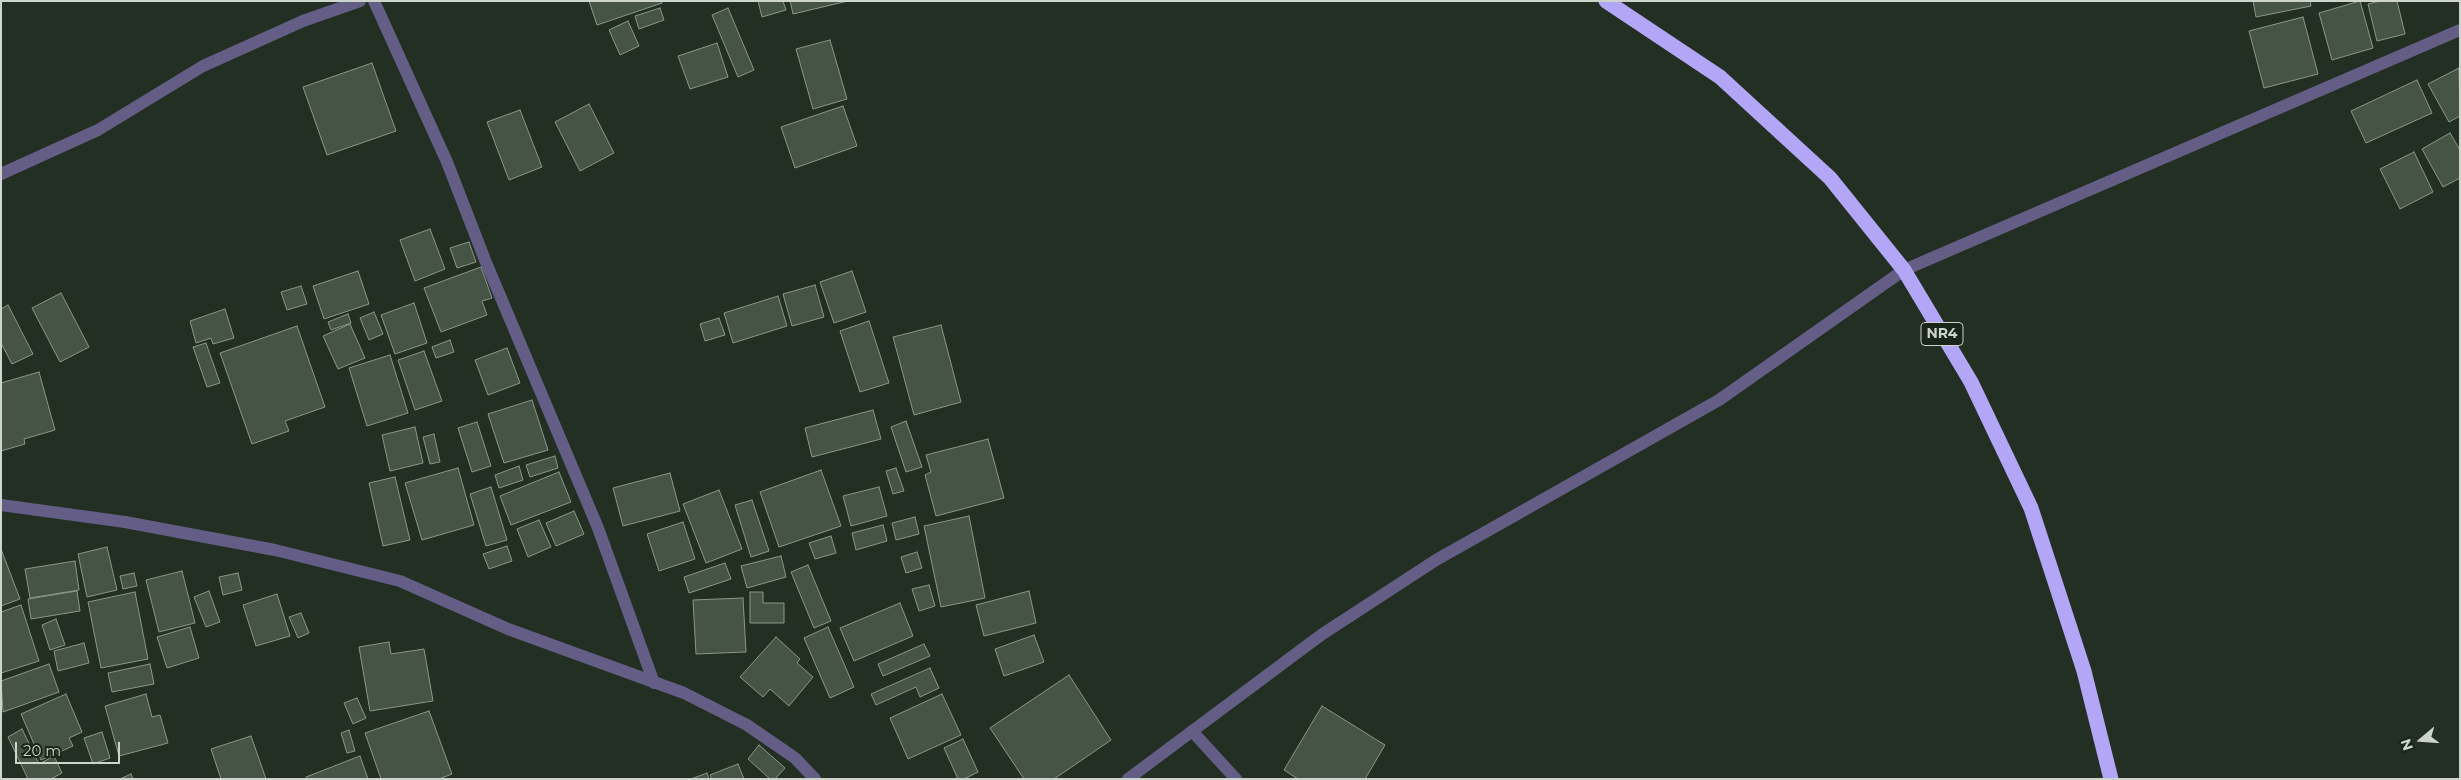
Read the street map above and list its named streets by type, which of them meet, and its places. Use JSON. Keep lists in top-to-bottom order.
{
  "streets": {
    "highway": ["NR4"]
  },
  "scale_bar": "20 m",
  "north": "left"
}
